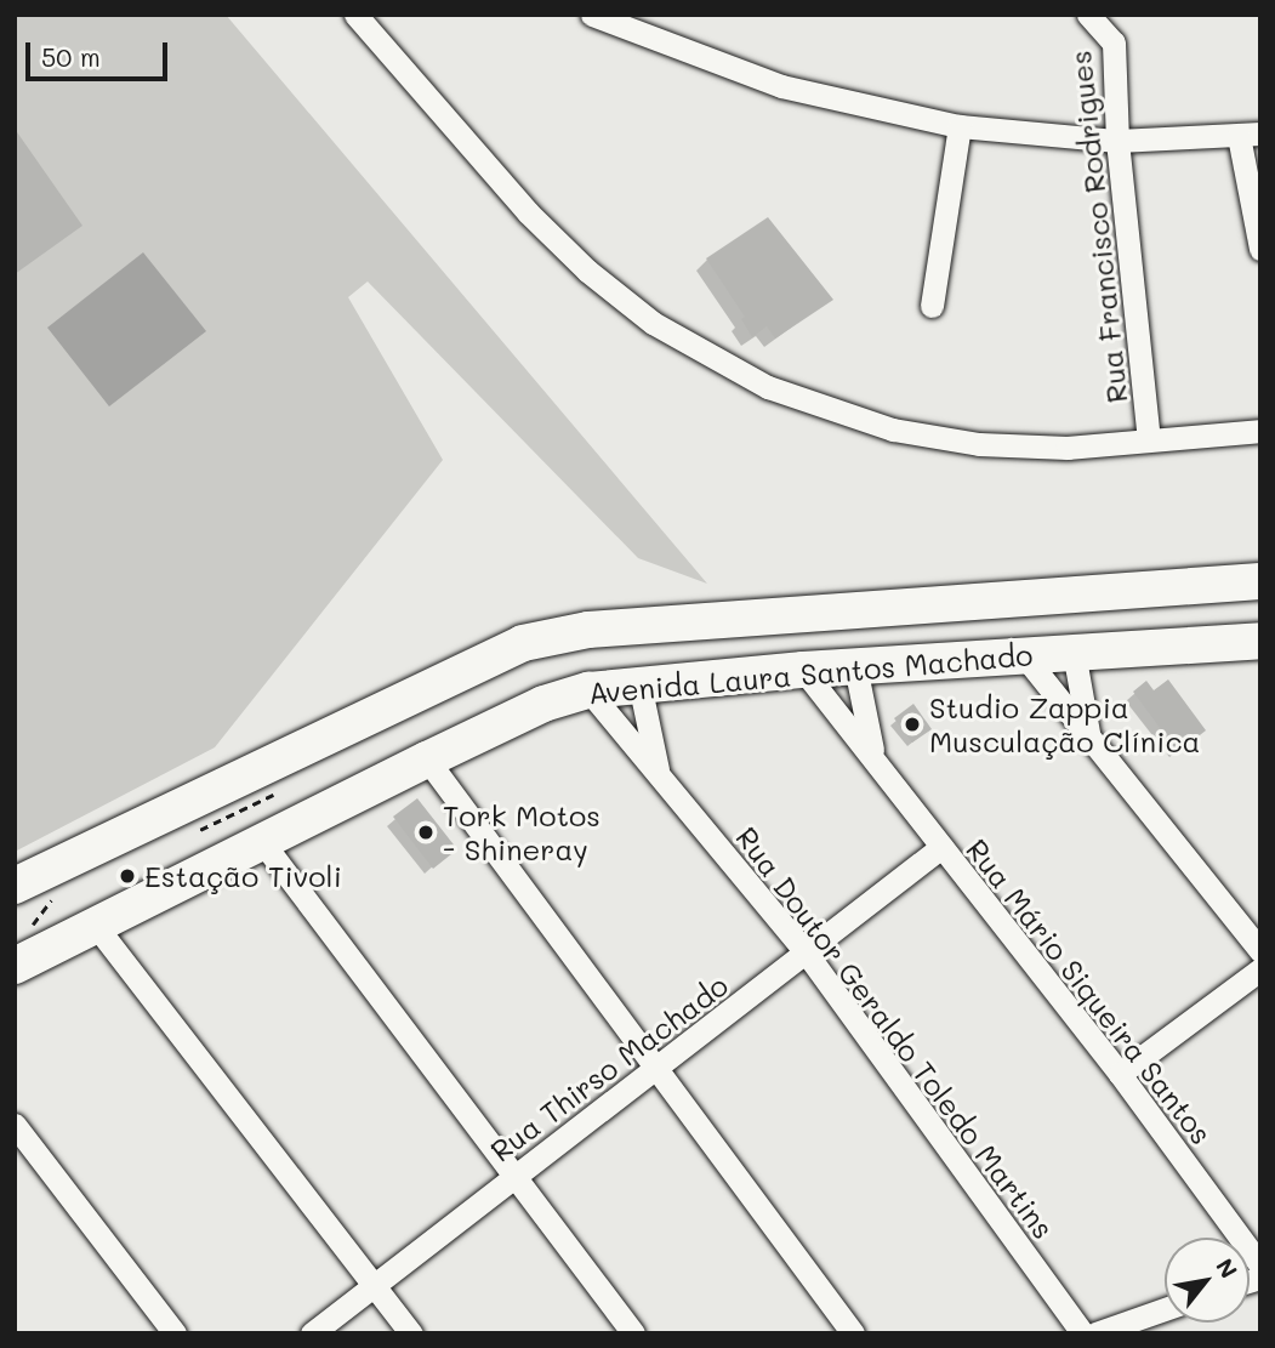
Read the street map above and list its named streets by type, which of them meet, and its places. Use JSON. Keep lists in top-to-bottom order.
{
  "streets": {
    "main road": ["Avenida Laura Santos Machado"],
    "street": [
      "Rua Francisco Rodrigues",
      "Rua Mário Siqueira Santos",
      "Rua Doutor Geraldo Toledo Martins",
      "Rua Thirso Machado"
    ]
  },
  "crossings": [
    ["Avenida Laura Santos Machado", "Rua Mário Siqueira Santos"],
    ["Avenida Laura Santos Machado", "Rua Doutor Geraldo Toledo Martins"],
    ["Rua Mário Siqueira Santos", "Rua Thirso Machado"],
    ["Rua Doutor Geraldo Toledo Martins", "Rua Thirso Machado"]
  ],
  "places": ["Studio Zappia Musculação Clínica", "Tork Motos - Shineray", "Estação Tivoli"],
  "scale_bar": "50 m",
  "north": "top right"
}
